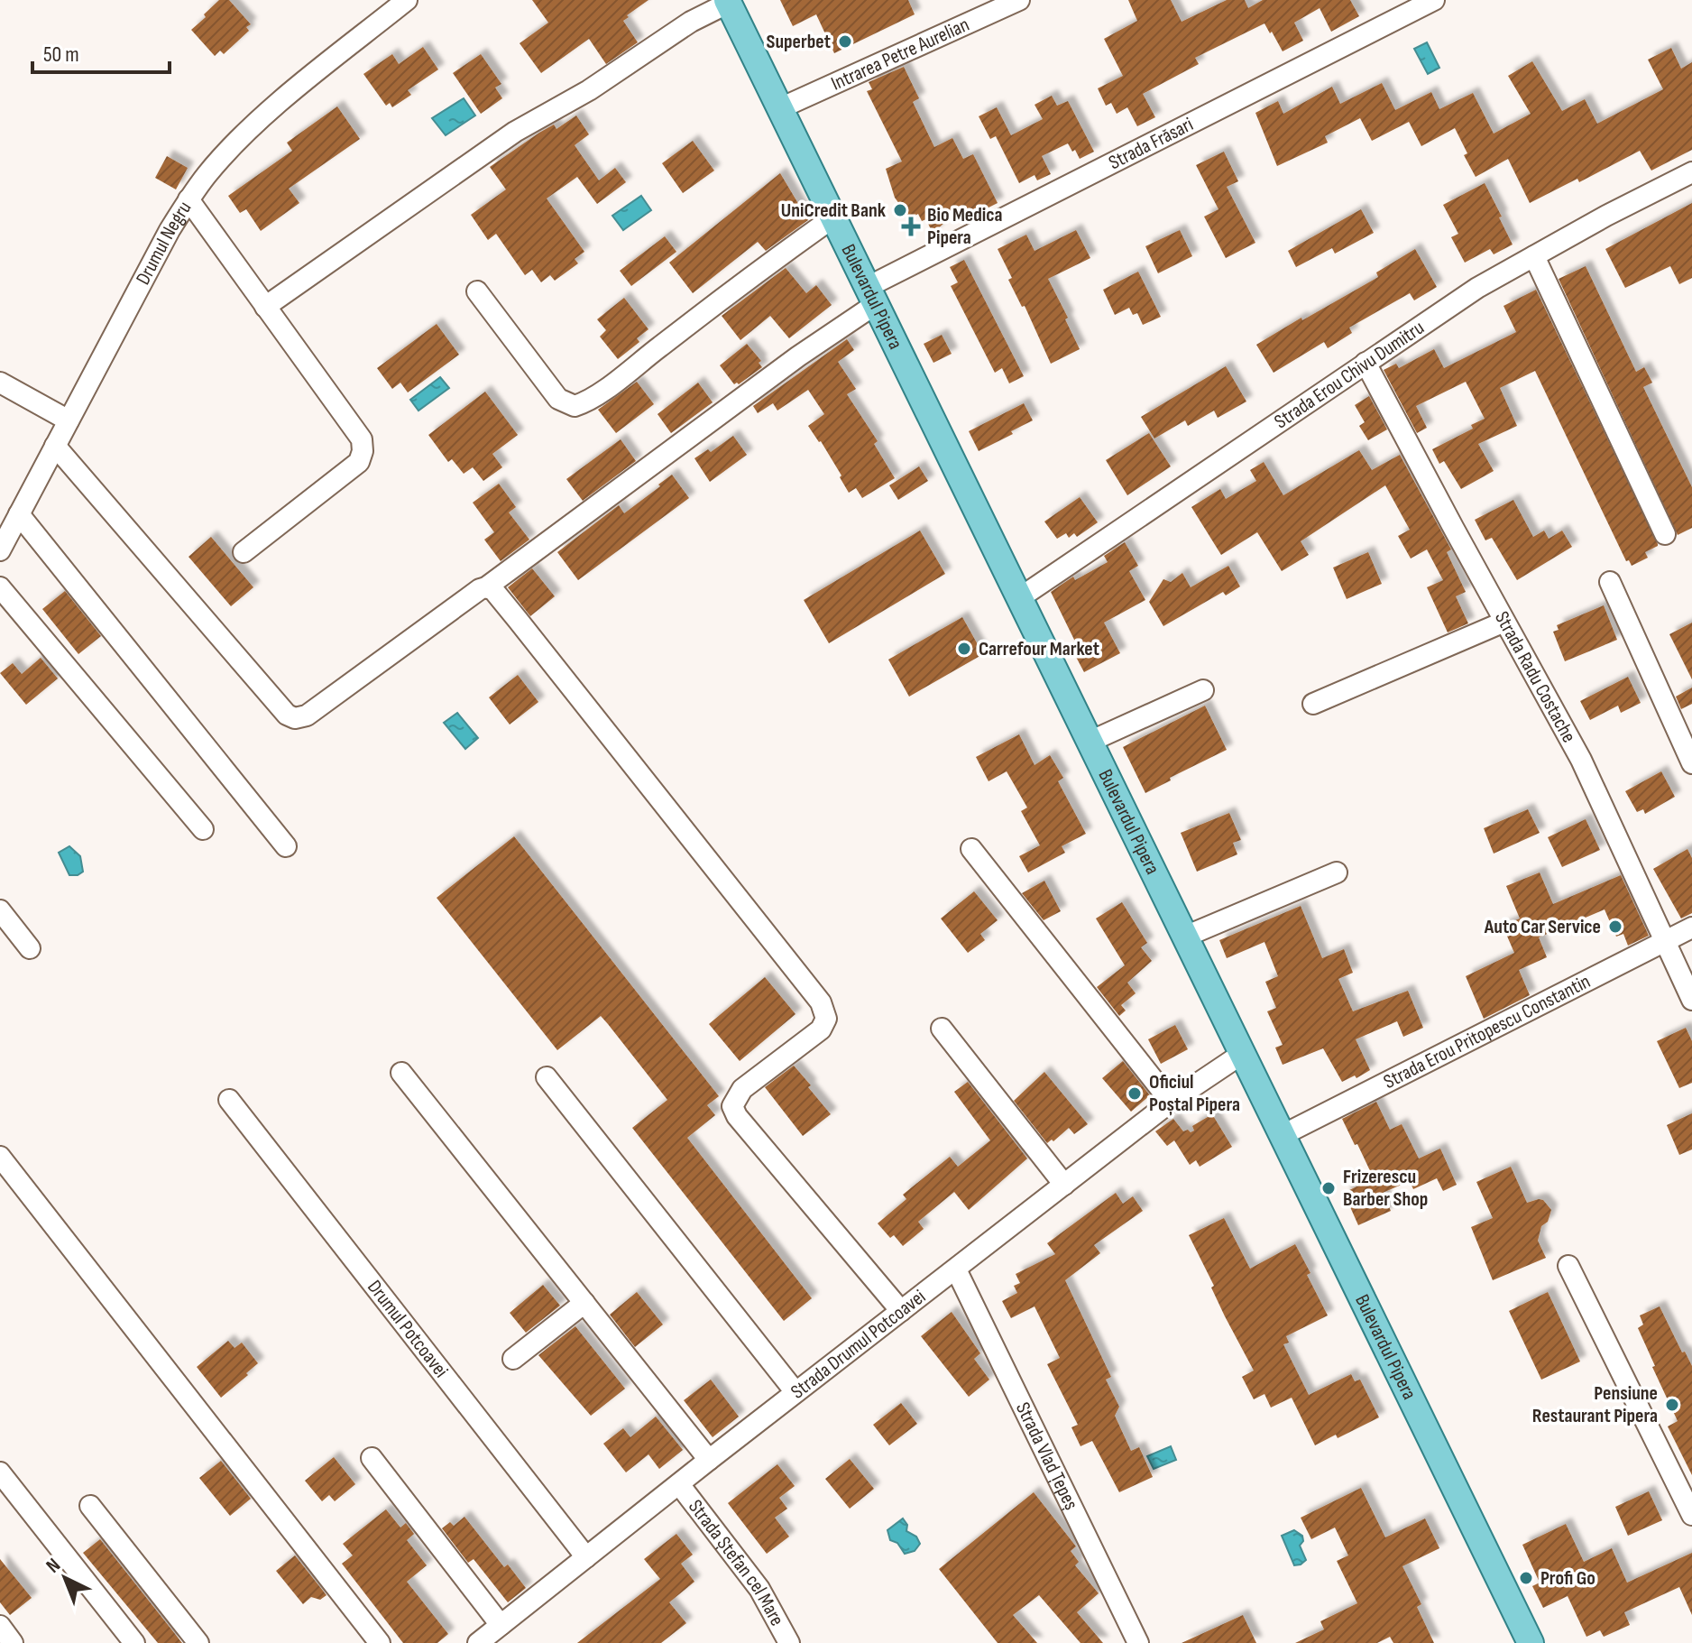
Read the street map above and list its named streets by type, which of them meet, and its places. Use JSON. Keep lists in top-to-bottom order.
{
  "streets": {
    "main road": ["Bulevardul Pipera"],
    "street": [
      "Intrarea Petre Aurelian",
      "Strada Frăsari",
      "Drumul Negru",
      "Strada Erou Chivu Dumitru",
      "Strada Radu Costache",
      "Strada Erou Pritopescu Constantin",
      "Drumul Potcoavei",
      "Strada Drumul Potcoavei",
      "Strada Vlad Țepeș",
      "Strada Ștefan cel Mare"
    ]
  },
  "crossings": [
    ["Intrarea Petre Aurelian", "Bulevardul Pipera"],
    ["Strada Frăsari", "Drumul Negru"],
    ["Strada Frăsari", "Bulevardul Pipera"],
    ["Bulevardul Pipera", "Strada Erou Chivu Dumitru"],
    ["Bulevardul Pipera", "Strada Erou Pritopescu Constantin"],
    ["Bulevardul Pipera", "Strada Drumul Potcoavei"],
    ["Strada Erou Chivu Dumitru", "Strada Radu Costache"],
    ["Strada Radu Costache", "Strada Erou Pritopescu Constantin"],
    ["Drumul Potcoavei", "Strada Drumul Potcoavei"],
    ["Strada Drumul Potcoavei", "Strada Vlad Țepeș"],
    ["Strada Drumul Potcoavei", "Strada Ștefan cel Mare"]
  ],
  "places": {
    "other": [
      "Superbet",
      "UniCredit Bank",
      "Carrefour Market",
      "Auto Car Service",
      "Oficiul Poștal Pipera",
      "Frizerescu Barber Shop",
      "Pensiune Restaurant Pipera",
      "Profi Go"
    ],
    "health": ["Bio Medica Pipera"]
  },
  "scale_bar": "50 m",
  "north": "top left"
}
